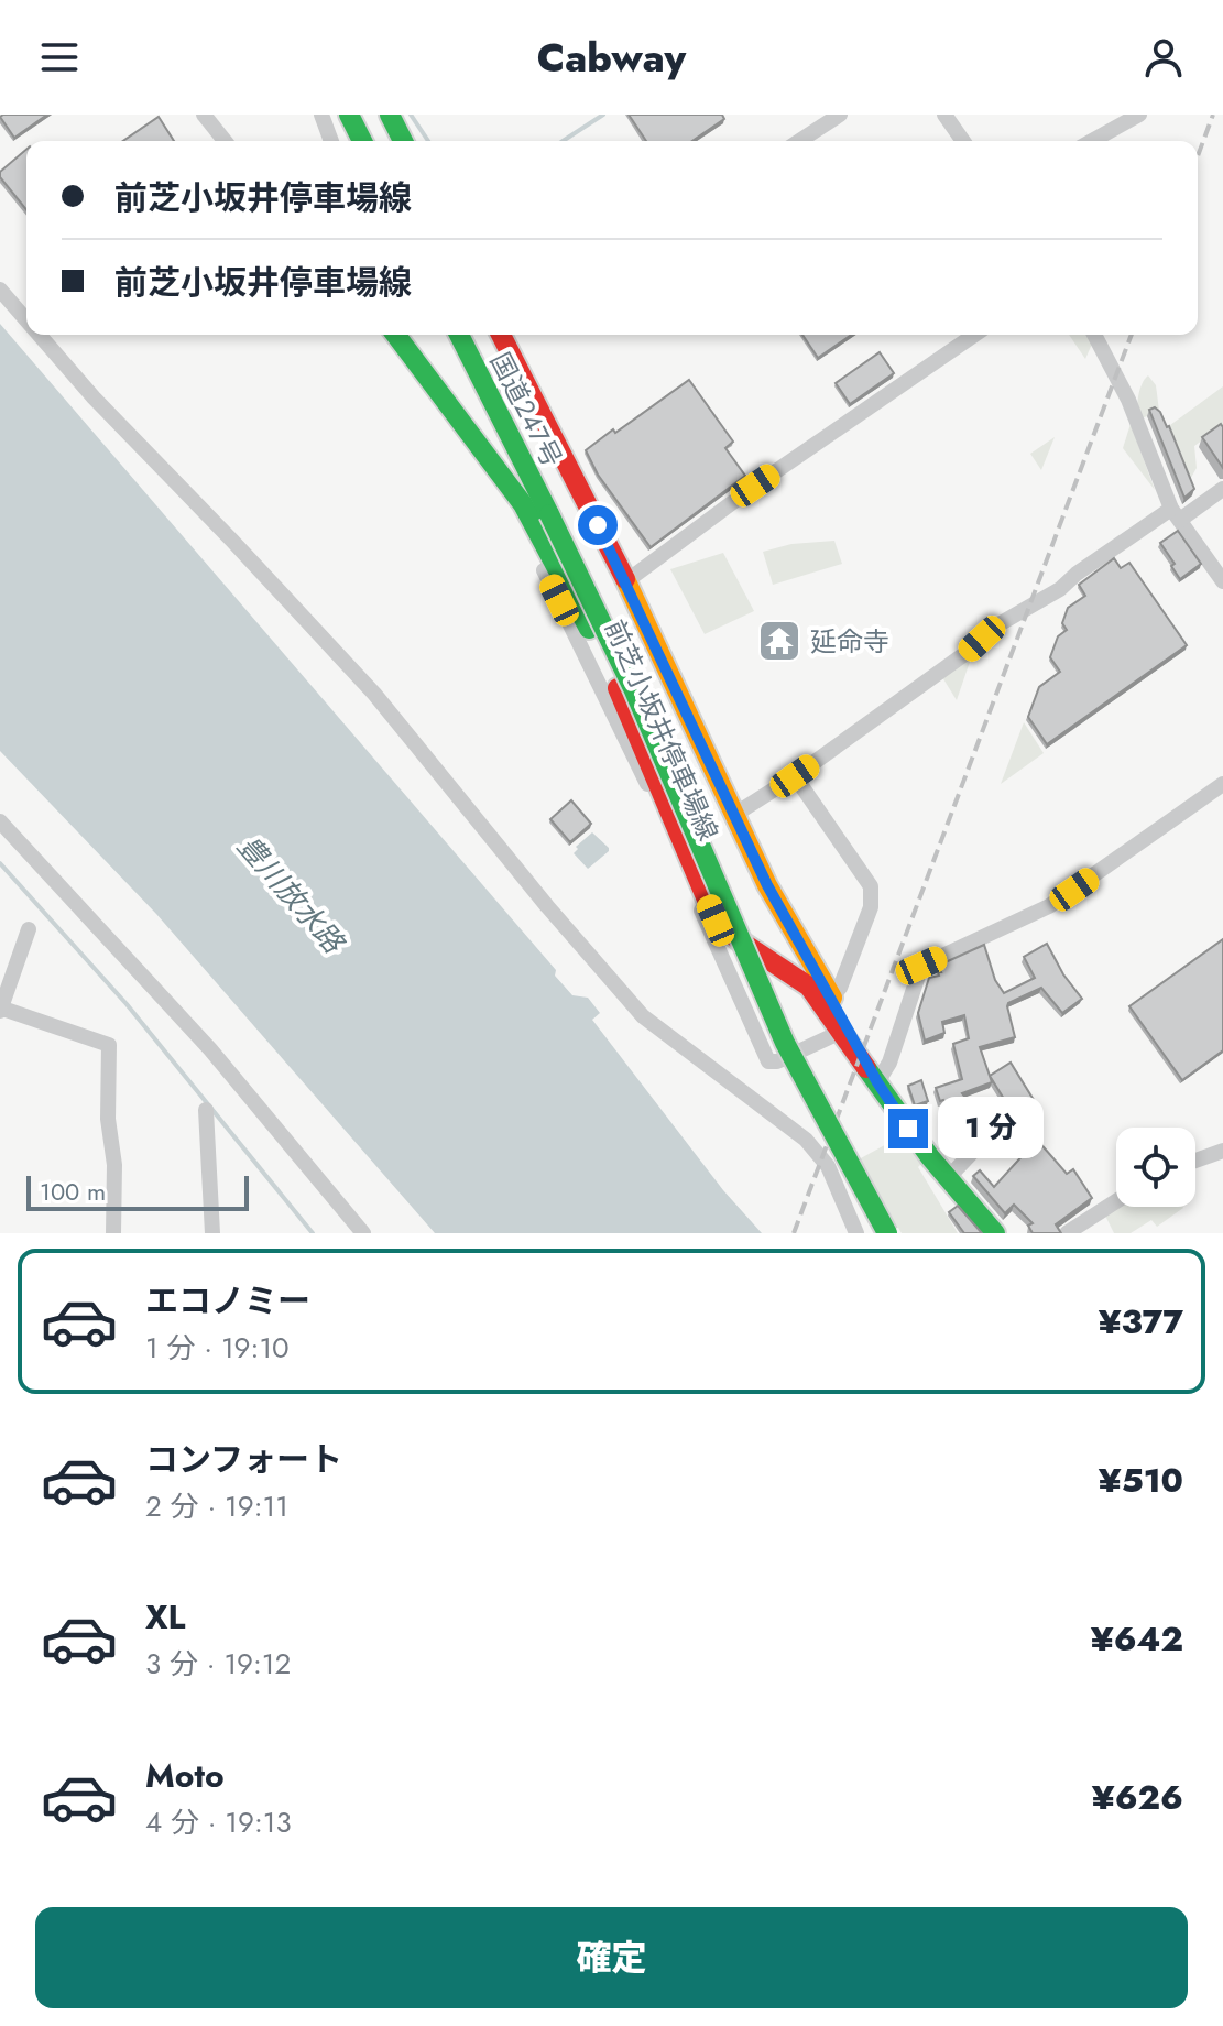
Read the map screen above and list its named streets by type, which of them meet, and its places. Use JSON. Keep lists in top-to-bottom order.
{
  "streets": {
    "main road": ["国道247号", "前芝小坂井停車場線"]
  },
  "water": ["豊川放水路"],
  "places": {
    "temple": ["延命寺"]
  },
  "scale_bar": "100 m",
  "page": {
    "header": "Cabway",
    "banner": ["前芝小坂井停車場線", "前芝小坂井停車場線"],
    "bubble": "1 分",
    "scale": "100 m",
    "list": [
      {
        "name": "エコノミー",
        "note": "1 分 · 19:10",
        "value": "¥377"
      },
      {
        "name": "コンフォート",
        "note": "2 分 · 19:11",
        "value": "¥510"
      },
      {
        "name": "XL",
        "note": "3 分 · 19:12",
        "value": "¥642"
      },
      {
        "name": "Moto",
        "note": "4 分 · 19:13",
        "value": "¥626"
      }
    ],
    "buttons": "確定"
  }
}
